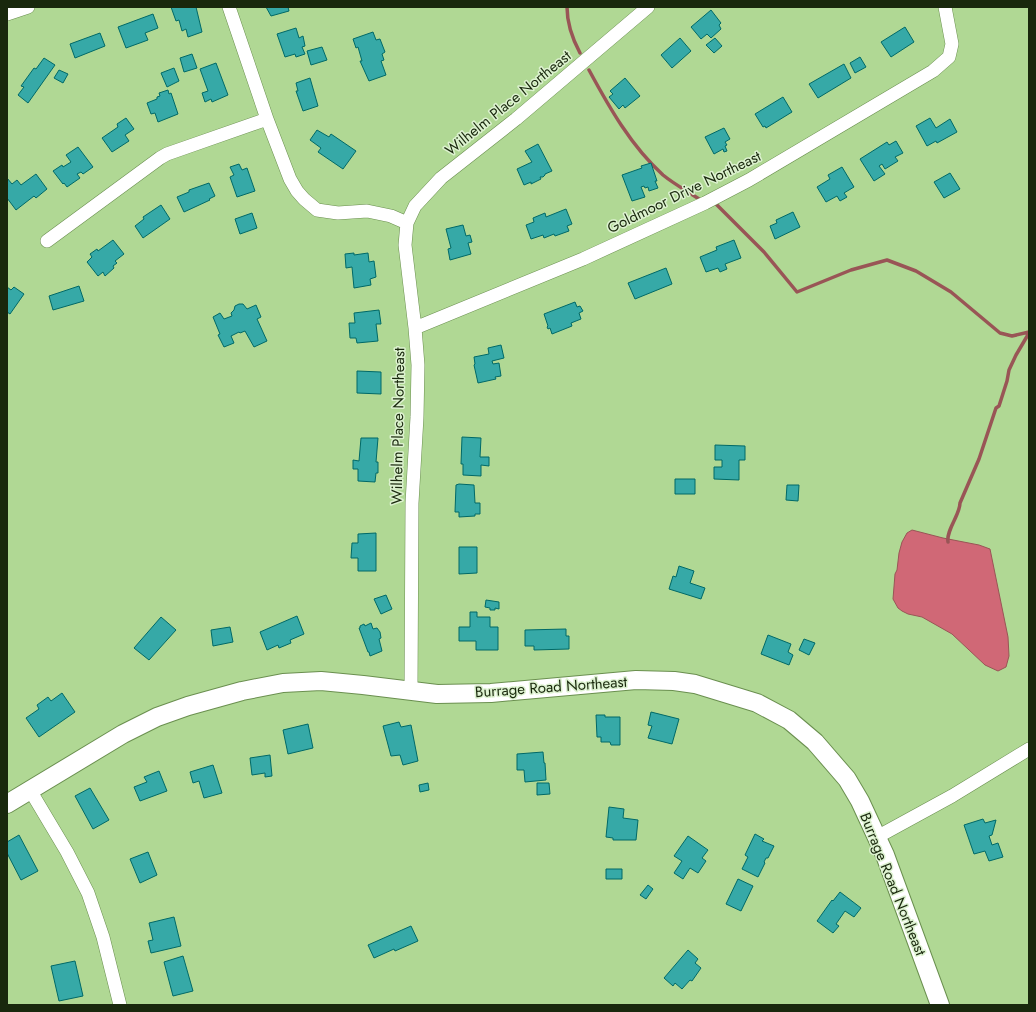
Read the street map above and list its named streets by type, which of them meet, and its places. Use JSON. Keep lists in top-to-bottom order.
{
  "streets": {
    "street": ["Wilhelm Place Northeast", "Goldmoor Drive Northeast", "Burrage Road Northeast"]
  },
  "crossings": [
    ["Wilhelm Place Northeast", "Goldmoor Drive Northeast"],
    ["Wilhelm Place Northeast", "Burrage Road Northeast"]
  ]
}
